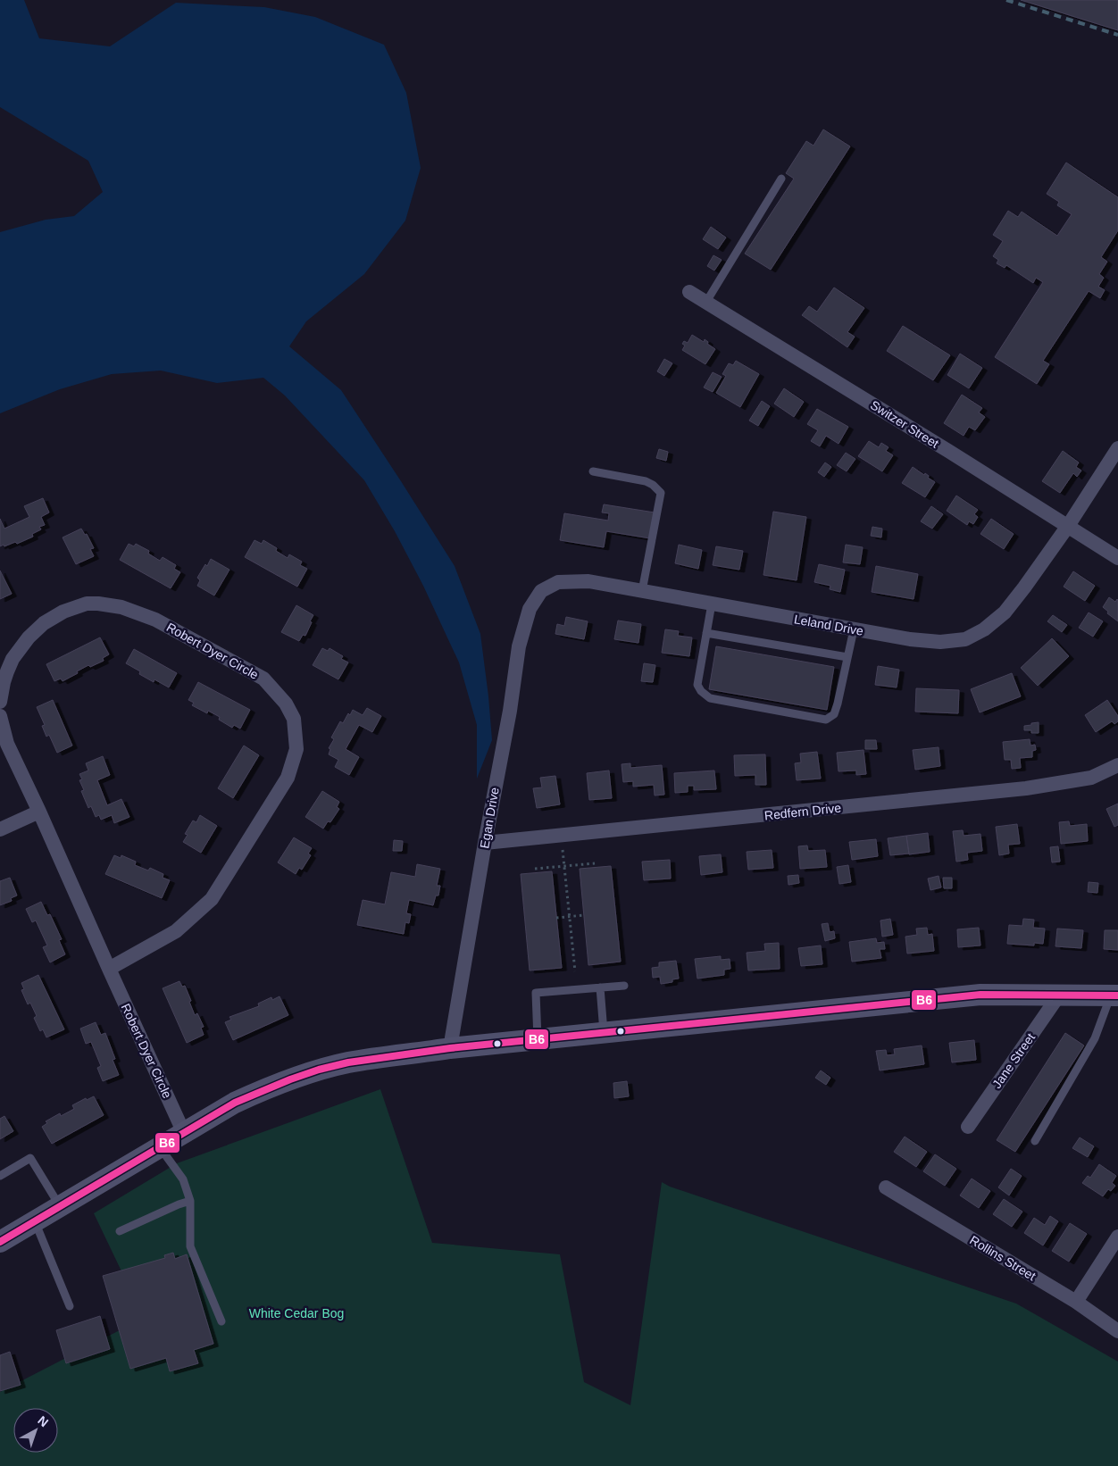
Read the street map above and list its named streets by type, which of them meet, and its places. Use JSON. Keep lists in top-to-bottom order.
{
  "streets": {
    "street": [
      "Switzer Street",
      "Leland Drive",
      "Robert Dyer Circle",
      "Redfern Drive",
      "Egan Drive",
      "Jane Street",
      "Rollins Street"
    ]
  },
  "crossings": [
    ["Switzer Street", "Leland Drive"],
    ["Leland Drive", "Egan Drive"],
    ["Redfern Drive", "Egan Drive"]
  ],
  "parks": ["White Cedar Bog"],
  "lines": ["transit line B6"],
  "north": "top right"
}
